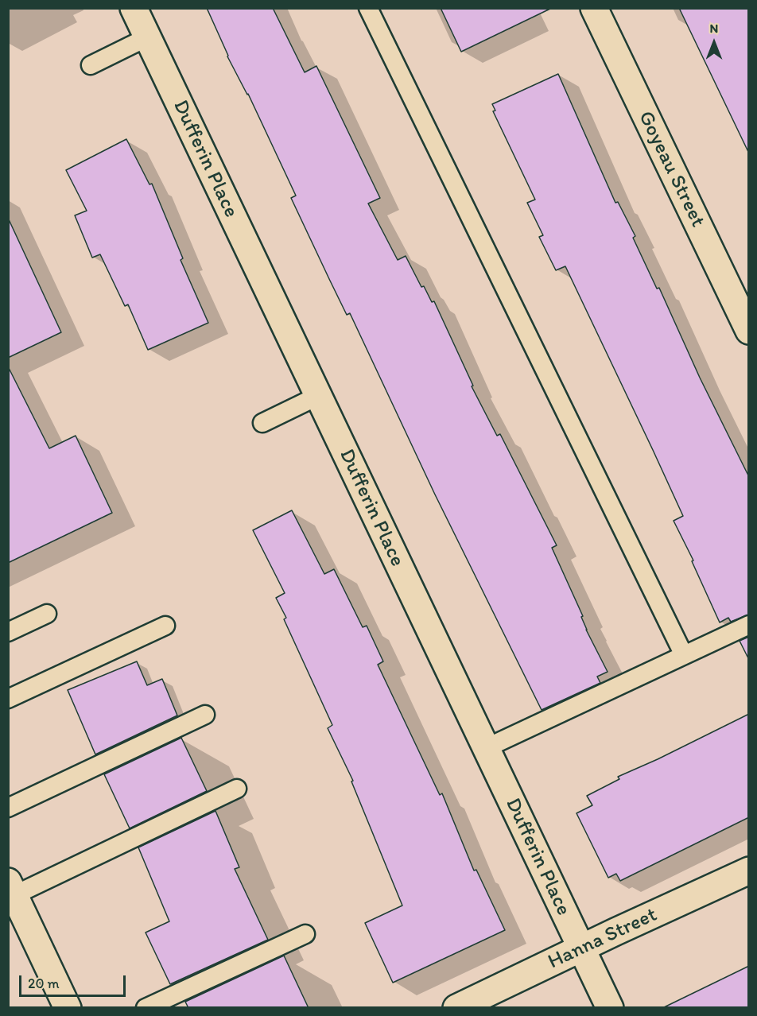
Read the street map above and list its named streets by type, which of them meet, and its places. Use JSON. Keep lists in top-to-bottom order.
{
  "streets": {
    "street": ["Dufferin Place", "Goyeau Street", "Hanna Street"]
  },
  "crossings": [
    ["Dufferin Place", "Hanna Street"]
  ],
  "scale_bar": "20 m",
  "north": "top"
}
